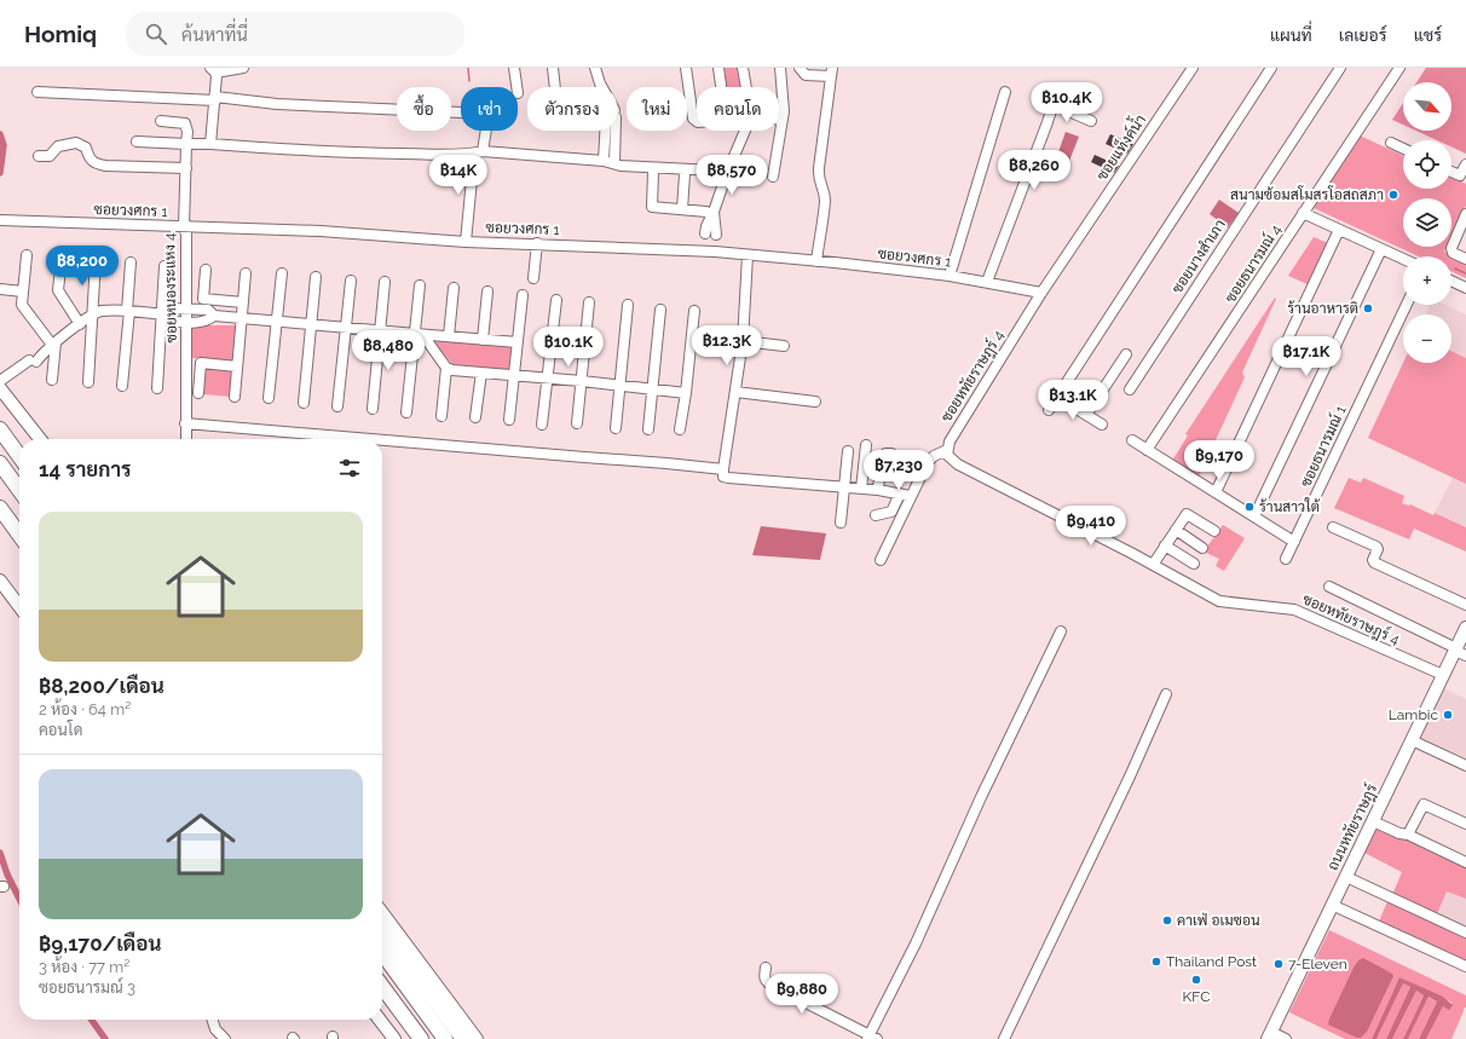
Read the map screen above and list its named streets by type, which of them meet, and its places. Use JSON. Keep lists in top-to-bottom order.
{
  "streets": {
    "main road": ["ถนนหทัยราษฎร์"],
    "street": [
      "ซอยแท็งค์น้ำ",
      "ซอยวงศกร 1",
      "ซอยนางสำเภา",
      "ซอยธนารมณ์ 4",
      "ซอยหนองระแหง 4",
      "ซอยหทัยราษฎร์ 4",
      "ซอยธนารมณ์ 1"
    ]
  },
  "crossings": [
    ["ซอยแท็งค์น้ำ", "ซอยวงศกร 1"],
    ["ซอยแท็งค์น้ำ", "ซอยหทัยราษฎร์ 4"],
    ["ซอยวงศกร 1", "ซอยหนองระแหง 4"],
    ["ซอยวงศกร 1", "ซอยหทัยราษฎร์ 4"],
    ["ซอยหทัยราษฎร์ 4", "ถนนหทัยราษฎร์"]
  ],
  "places": [
    "สนามซ้อมสโมสรโอสถสภา",
    "ร้านอาหารติ",
    "ร้านสาวใต้",
    "Lambic",
    "คาเฟ่ อเมซอน",
    "Thailand Post",
    "7-Eleven",
    "KFC"
  ],
  "north": "bottom right",
  "page": {
    "header": "Homiq",
    "search": "ค้นหาที่นี่",
    "nav": ["แผนที่", "เลเยอร์", "แชร์"],
    "map_buttons": ["+", "−"],
    "price": [
      "฿10.4K",
      "฿8,260",
      "฿14K",
      "฿8,570",
      "฿8,200",
      "฿12.3K",
      "฿10.1K",
      "฿8,480",
      "฿17.1K",
      "฿13.1K",
      "฿9,170",
      "฿7,230",
      "฿9,410",
      "฿9,880"
    ],
    "chip": [
      "ซื้อ",
      "เช่า",
      "ตัวกรอง",
      "ใหม่",
      "คอนโด"
    ],
    "heading": "14 รายการ",
    "list": [
      {
        "name": "฿8,200/เดือน",
        "note": "2 ห้อง · 64 m² · คอนโด"
      },
      {
        "name": "฿9,170/เดือน",
        "note": "3 ห้อง · 77 m² · ซอยธนารมณ์ 3"
      }
    ]
  }
}
